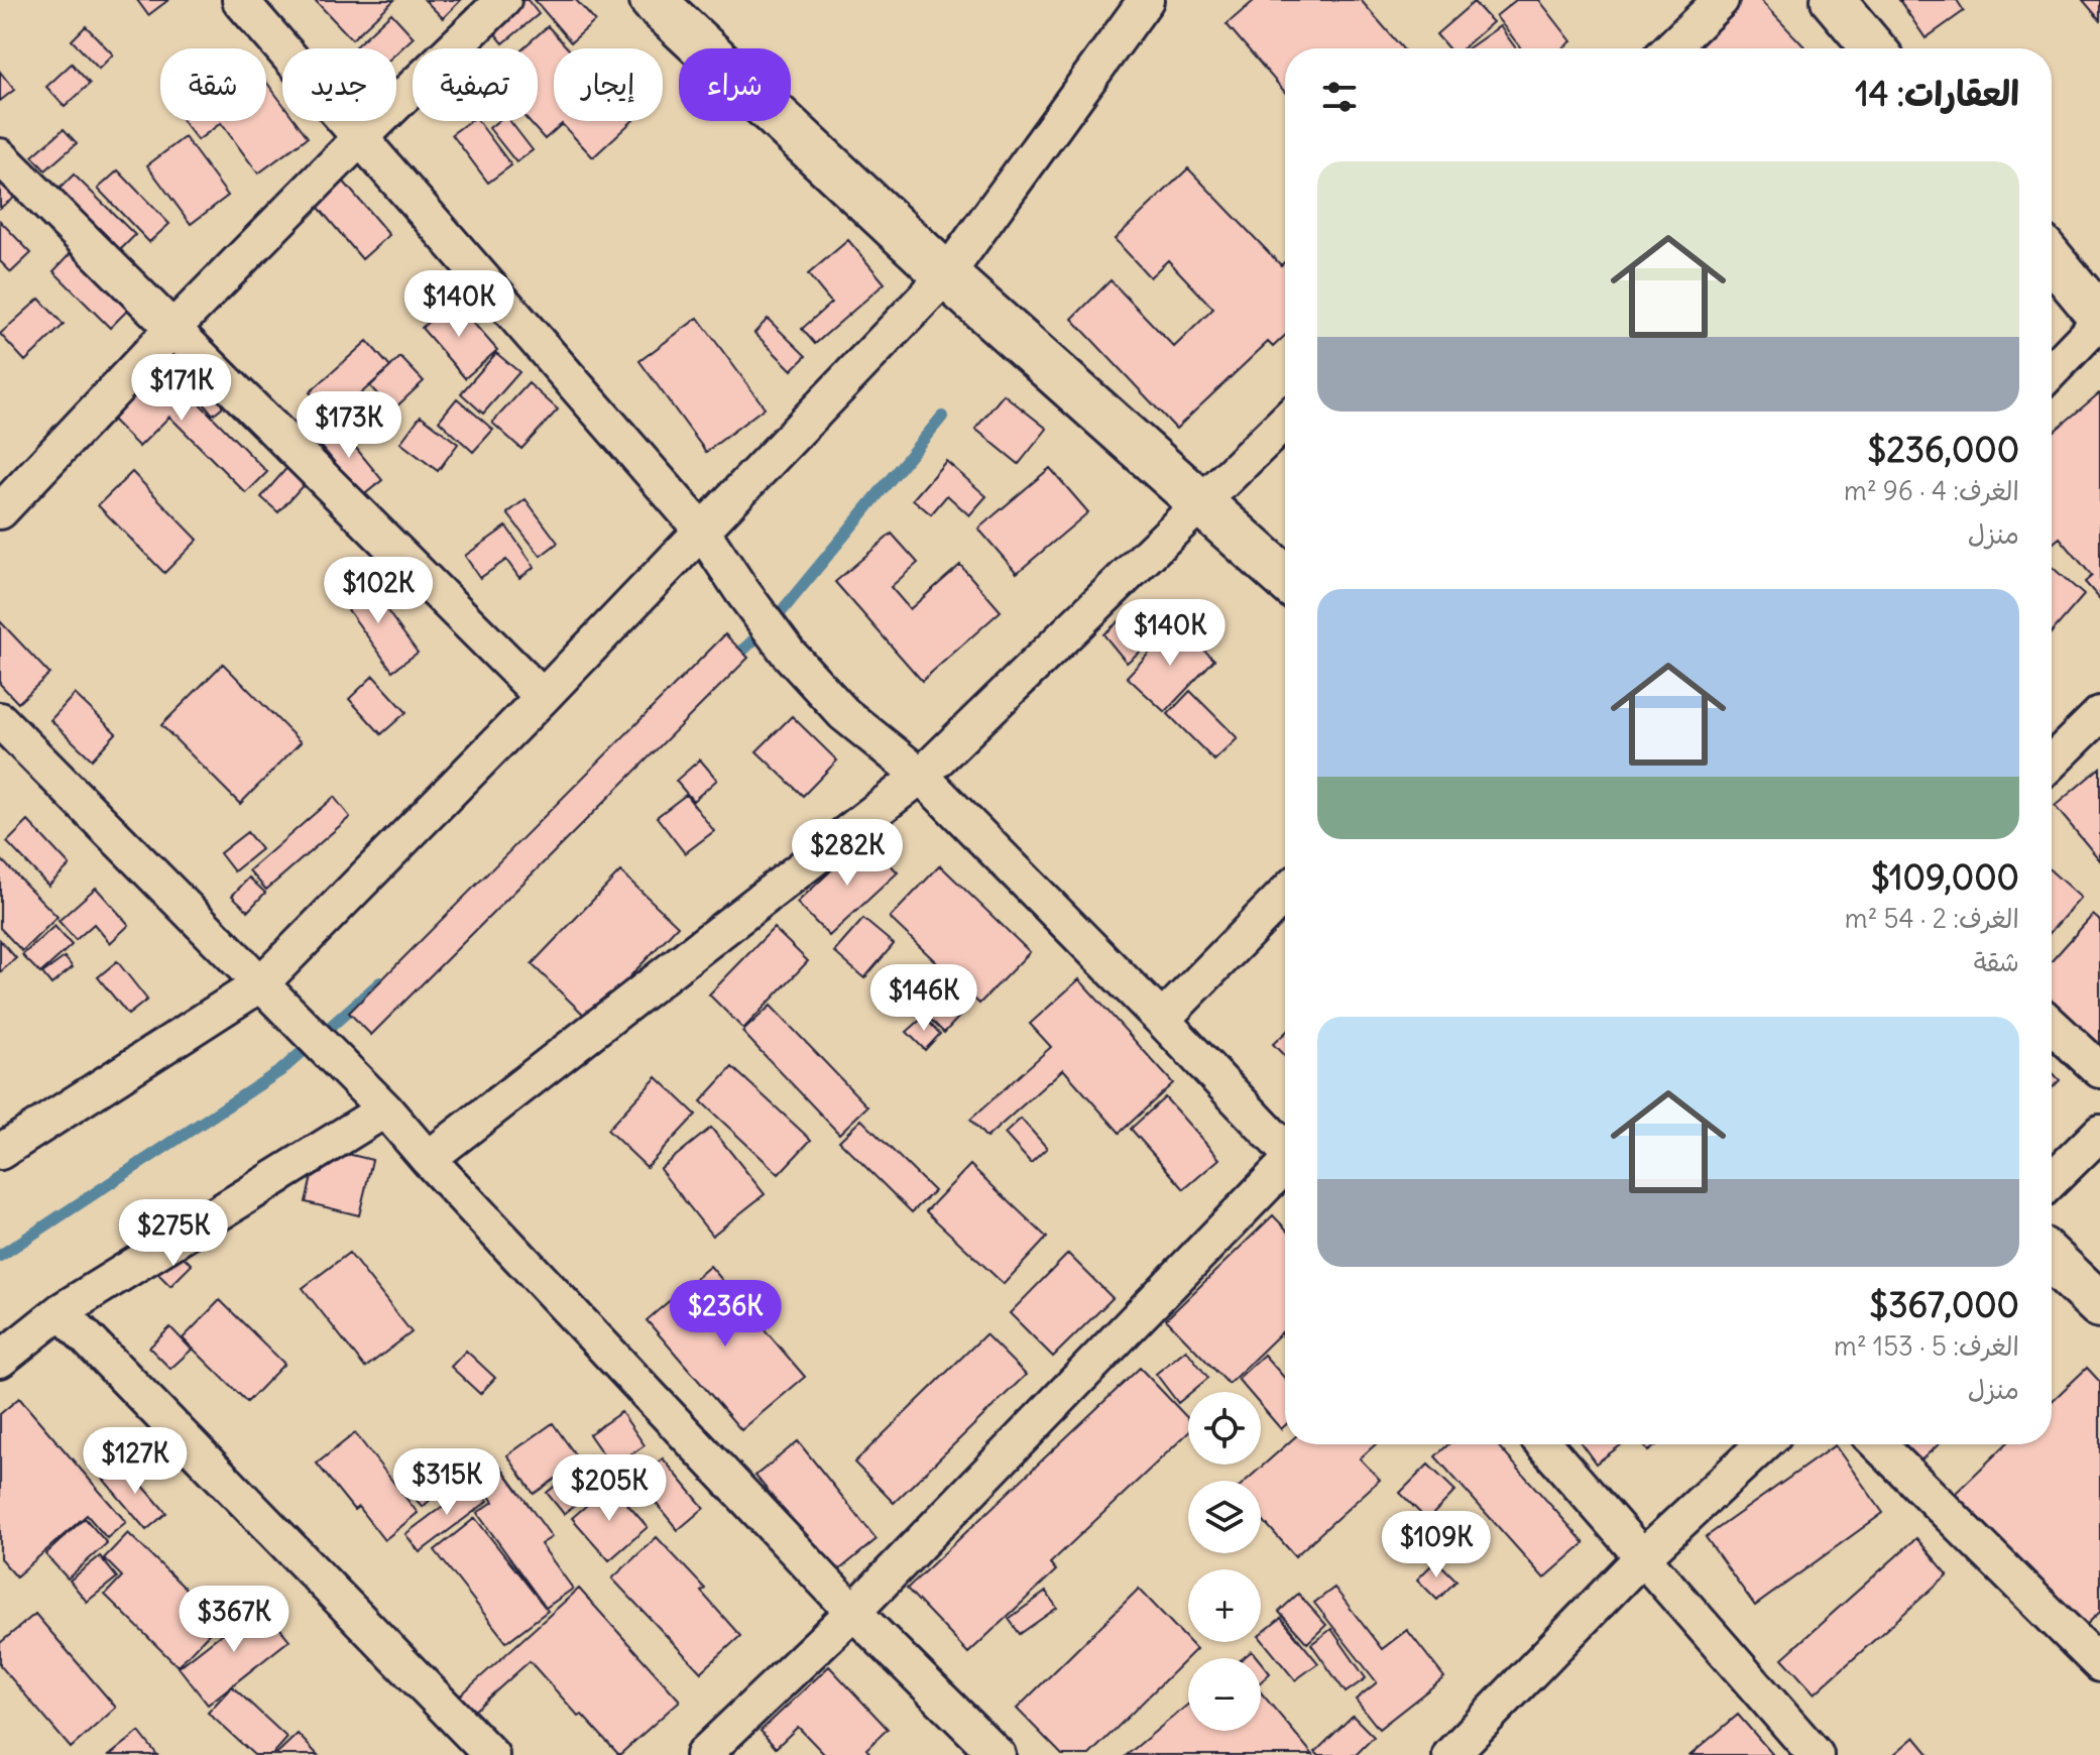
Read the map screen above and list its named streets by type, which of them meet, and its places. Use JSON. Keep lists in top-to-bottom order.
{
  "page": {
    "chip": [
      "شراء",
      "إيجار",
      "تصفية",
      "جديد",
      "شقة"
    ],
    "heading": "العقارات: 14",
    "list": [
      {
        "name": "$236,000",
        "note": "الغرف: 4 · 96 m² · منزل"
      },
      {
        "name": "$109,000",
        "note": "الغرف: 2 · 54 m² · شقة"
      },
      {
        "name": "$367,000",
        "note": "الغرف: 5 · 153 m² · منزل"
      }
    ],
    "price": [
      "$140K",
      "$171K",
      "$173K",
      "$102K",
      "$140K",
      "$282K",
      "$146K",
      "$275K",
      "$236K",
      "$127K",
      "$315K",
      "$205K",
      "$109K",
      "$367K"
    ],
    "map_buttons": ["+", "−"]
  }
}
